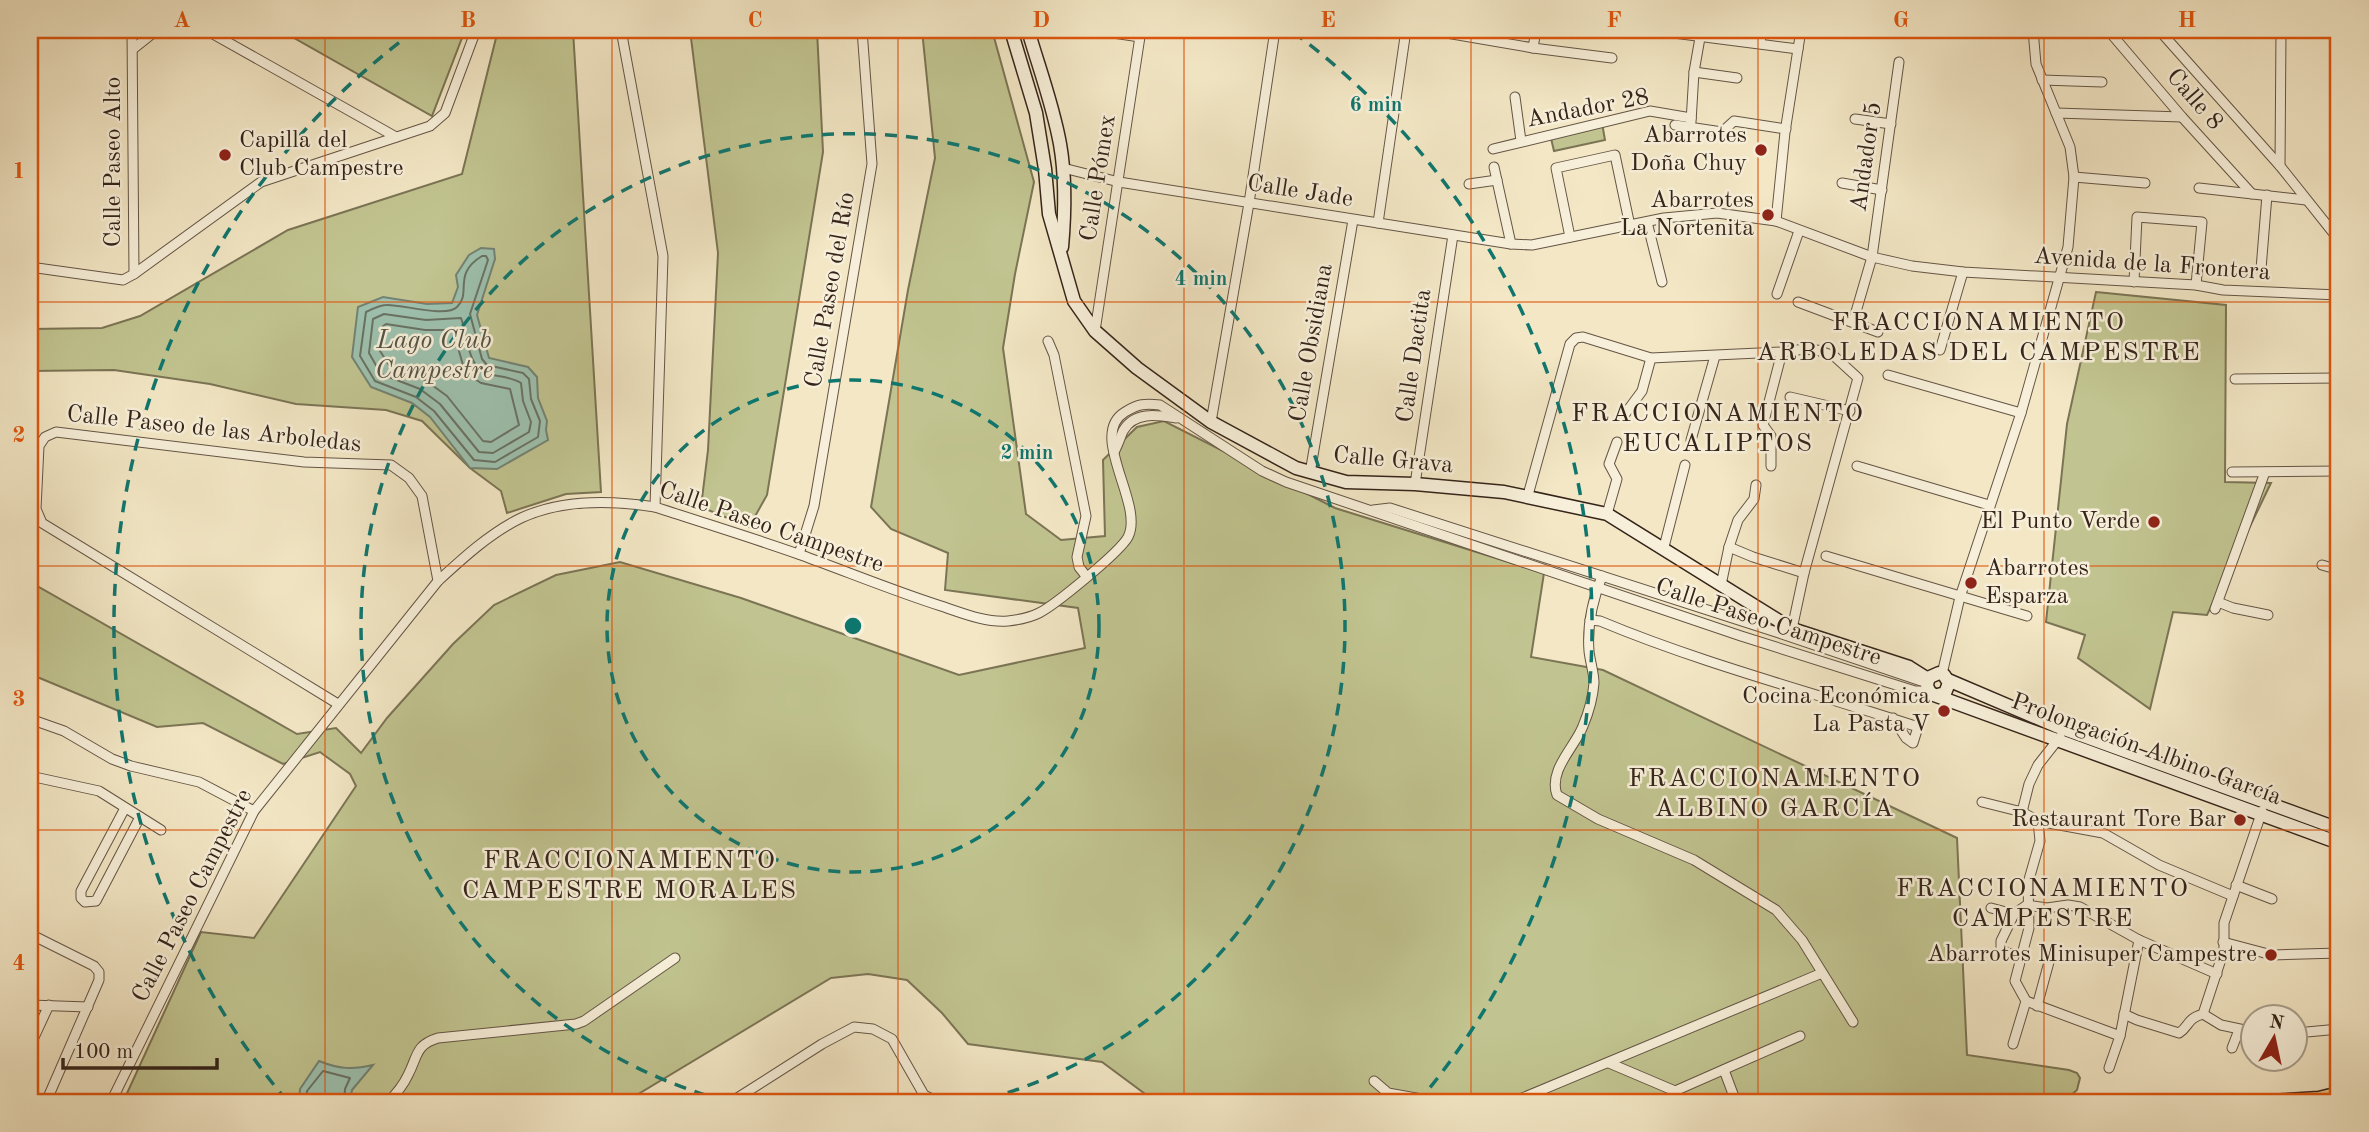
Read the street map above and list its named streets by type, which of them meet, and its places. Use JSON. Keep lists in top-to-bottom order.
{
  "streets": {
    "main road": ["Calle Grava", "Prolongación Albino García"],
    "street": [
      "Calle 8",
      "Andador 28",
      "Andador 5",
      "Calle Paseo Alto",
      "Calle Pómex",
      "Calle Jade",
      "Avenida de la Frontera",
      "Calle Paseo del Río",
      "Calle Obsidiana",
      "Calle Dactita",
      "Calle Paseo de las Arboledas",
      "Calle Paseo Campestre"
    ]
  },
  "crossings": [
    ["Andador 5", "Avenida de la Frontera"],
    ["Calle Pómex", "Calle Jade"],
    ["Calle Pómex", "Calle Grava"],
    ["Calle Jade", "Avenida de la Frontera"],
    ["Calle Jade", "Calle Obsidiana"],
    ["Calle Jade", "Calle Dactita"],
    ["Calle Jade", "Calle Grava"],
    ["Calle Paseo del Río", "Calle Paseo Campestre"],
    ["Calle Obsidiana", "Calle Grava"],
    ["Calle Dactita", "Calle Grava"],
    ["Calle Paseo de las Arboledas", "Calle Paseo Campestre"],
    ["Calle Grava", "Calle Paseo Campestre"],
    ["Calle Grava", "Prolongación Albino García"],
    ["Calle Paseo Campestre", "Prolongación Albino García"]
  ],
  "districts": [
    "FRACCIONAMIENTO ARBOLEDAS DEL CAMPESTRE",
    "FRACCIONAMIENTO EUCALIPTOS",
    "FRACCIONAMIENTO ALBINO GARCÍA",
    "FRACCIONAMIENTO CAMPESTRE MORALES",
    "FRACCIONAMIENTO CAMPESTRE"
  ],
  "water": ["Lago Club Campestre"],
  "places": [
    "Abarrotes Doña Chuy",
    "Capilla del Club Campestre",
    "Abarrotes La Nortenita",
    "El Punto Verde",
    "Abarrotes Esparza",
    "Cocina Económica La Pasta V",
    "Restaurant Tore Bar",
    "Abarrotes Minisuper Campestre"
  ],
  "scale_bar": "100 m",
  "north": "top",
  "grid": {
    "columns": [
      "A",
      "B",
      "C",
      "D",
      "E",
      "F",
      "G",
      "H"
    ],
    "rows": [
      "1",
      "2",
      "3",
      "4"
    ]
  },
  "rings": ["6 min", "4 min", "2 min"]
}
